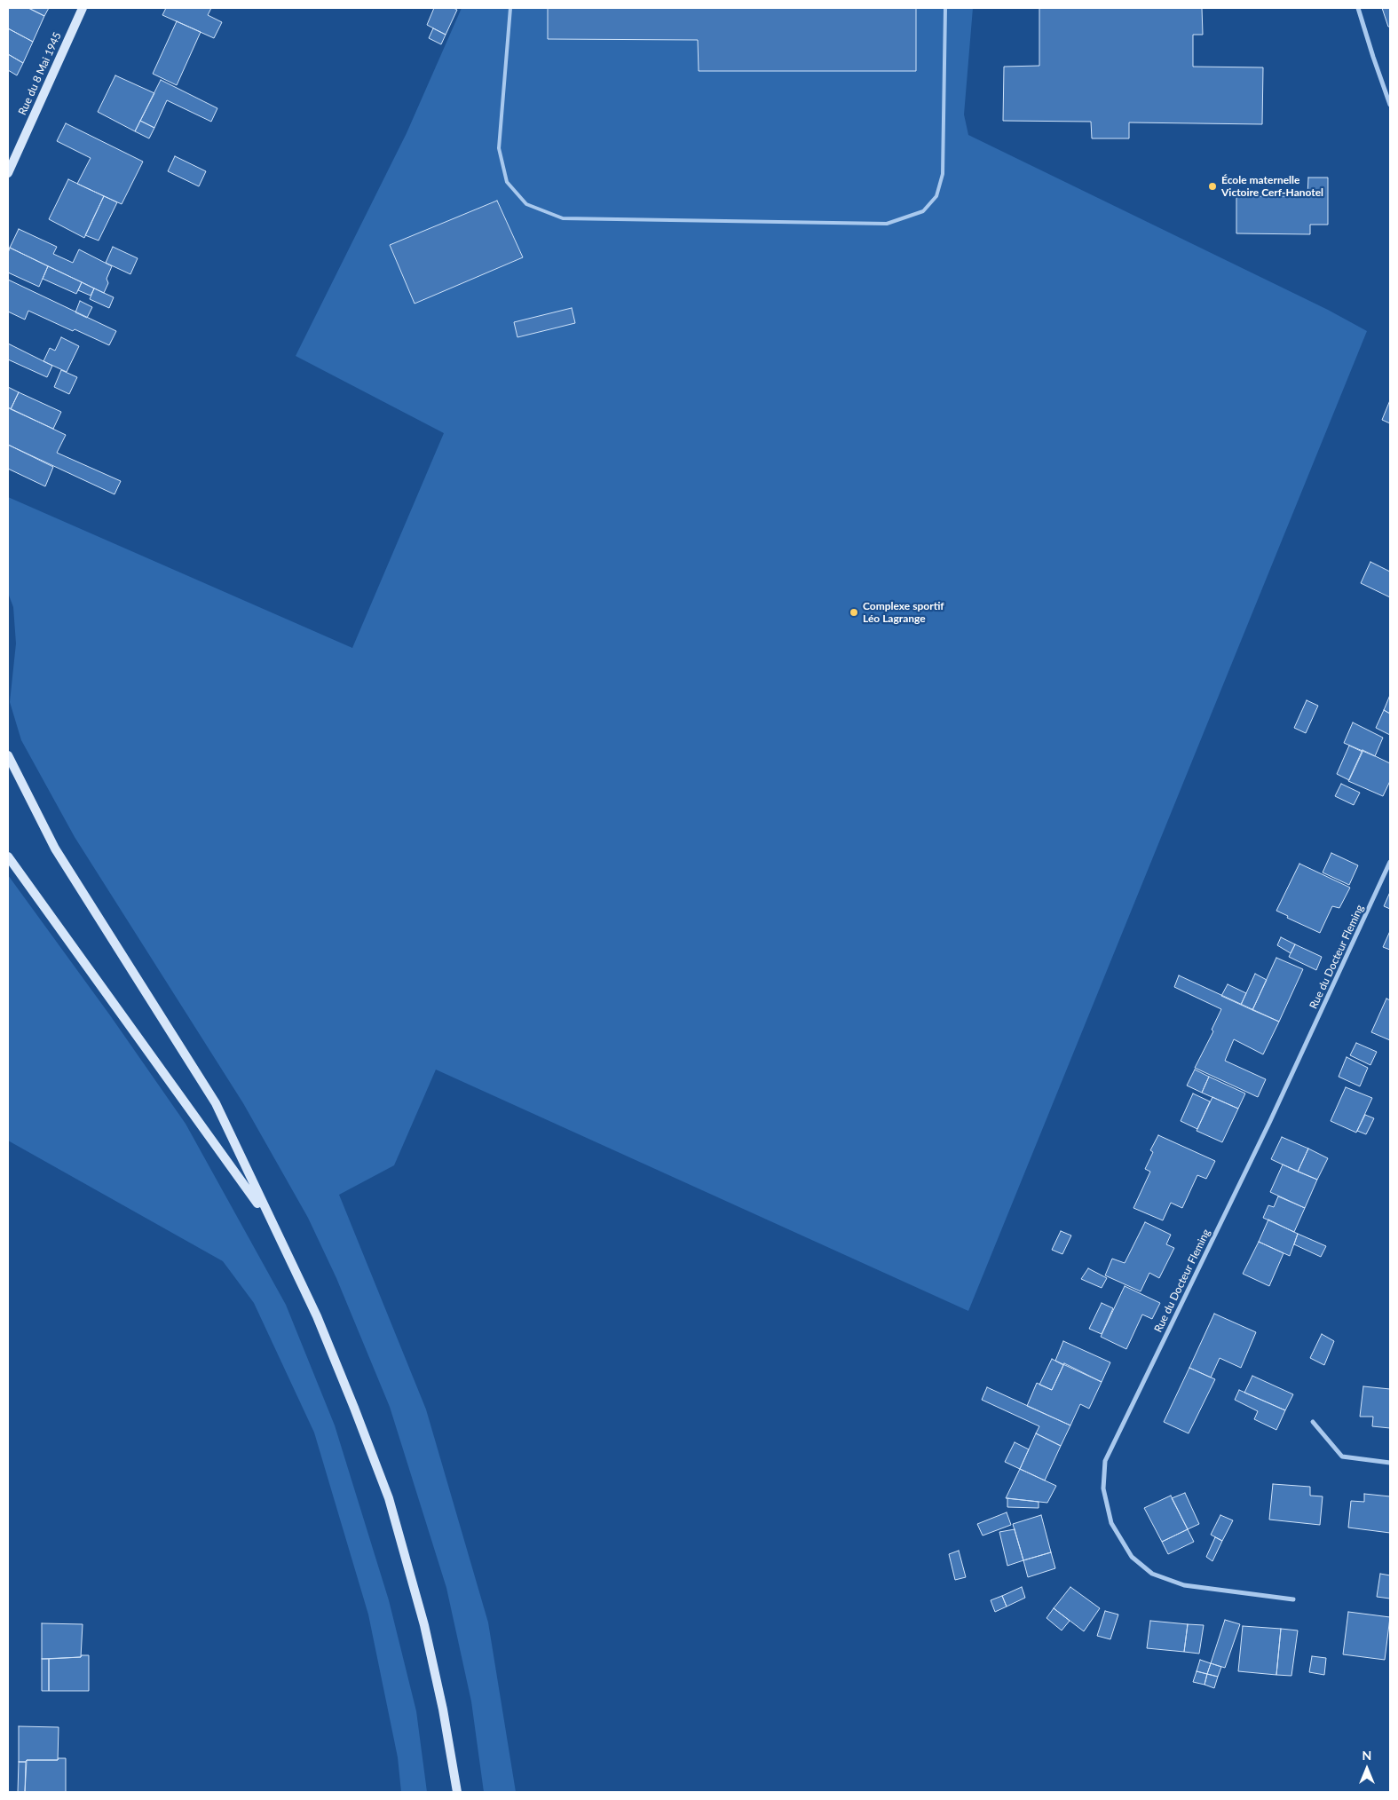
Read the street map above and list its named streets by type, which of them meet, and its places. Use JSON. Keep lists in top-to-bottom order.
{
  "streets": {
    "main road": ["Rue du 8 Mai 1945"],
    "street": ["Rue du Docteur Fleming"]
  },
  "places": ["École maternelle Victoire Cerf-Hanotel", "Complexe sportif Léo Lagrange"],
  "north": "top"
}
